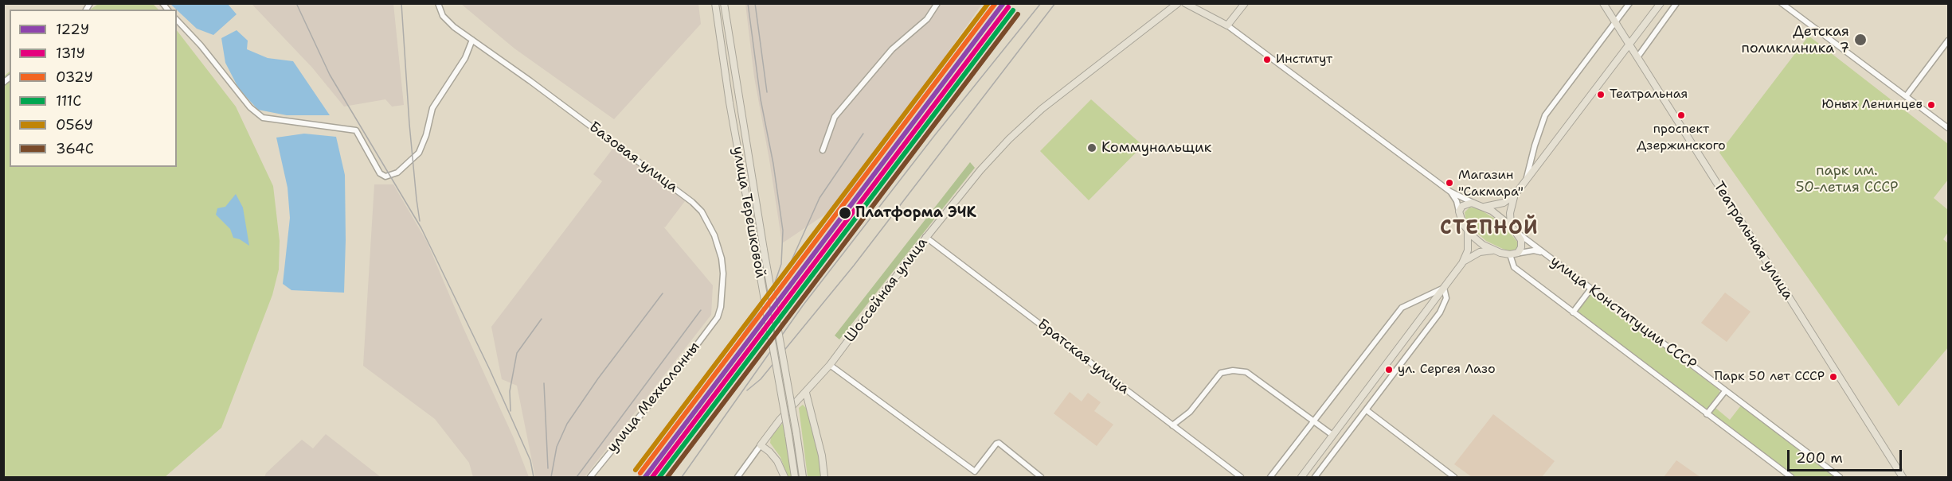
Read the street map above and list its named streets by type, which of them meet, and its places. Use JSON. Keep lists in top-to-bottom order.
{
  "streets": {
    "main road": ["улица Терешковой", "Театральная улица", "Шоссейная улица"],
    "street": [
      "Базовая улица",
      "улица Конституции СССР",
      "Братская улица",
      "улица Мехколонны"
    ]
  },
  "crossings": [
    ["Базовая улица", "улица Мехколонны"],
    ["Шоссейная улица", "Братская улица"]
  ],
  "districts": ["СТЕПНОЙ"],
  "parks": ["парк им. 50-летия СССР"],
  "places": [
    "Детская поликлиника 7",
    "Институт",
    "Театральная",
    "Юных Ленинцев",
    "проспект Дзержинского",
    "Коммунальщик",
    "Магазин \"Сакмара\"",
    "Платформа ЭЧК",
    "ул. Сергея Лазо",
    "Парк 50 лет СССР"
  ],
  "lines": [
    "transit line 122У",
    "transit line 032У",
    "transit line 056У",
    "transit line 131У",
    "transit line 111С",
    "transit line 364С"
  ],
  "legend": [
    "122У",
    "131У",
    "032У",
    "111С",
    "056У",
    "364С"
  ],
  "scale_bar": "200 m"
}
